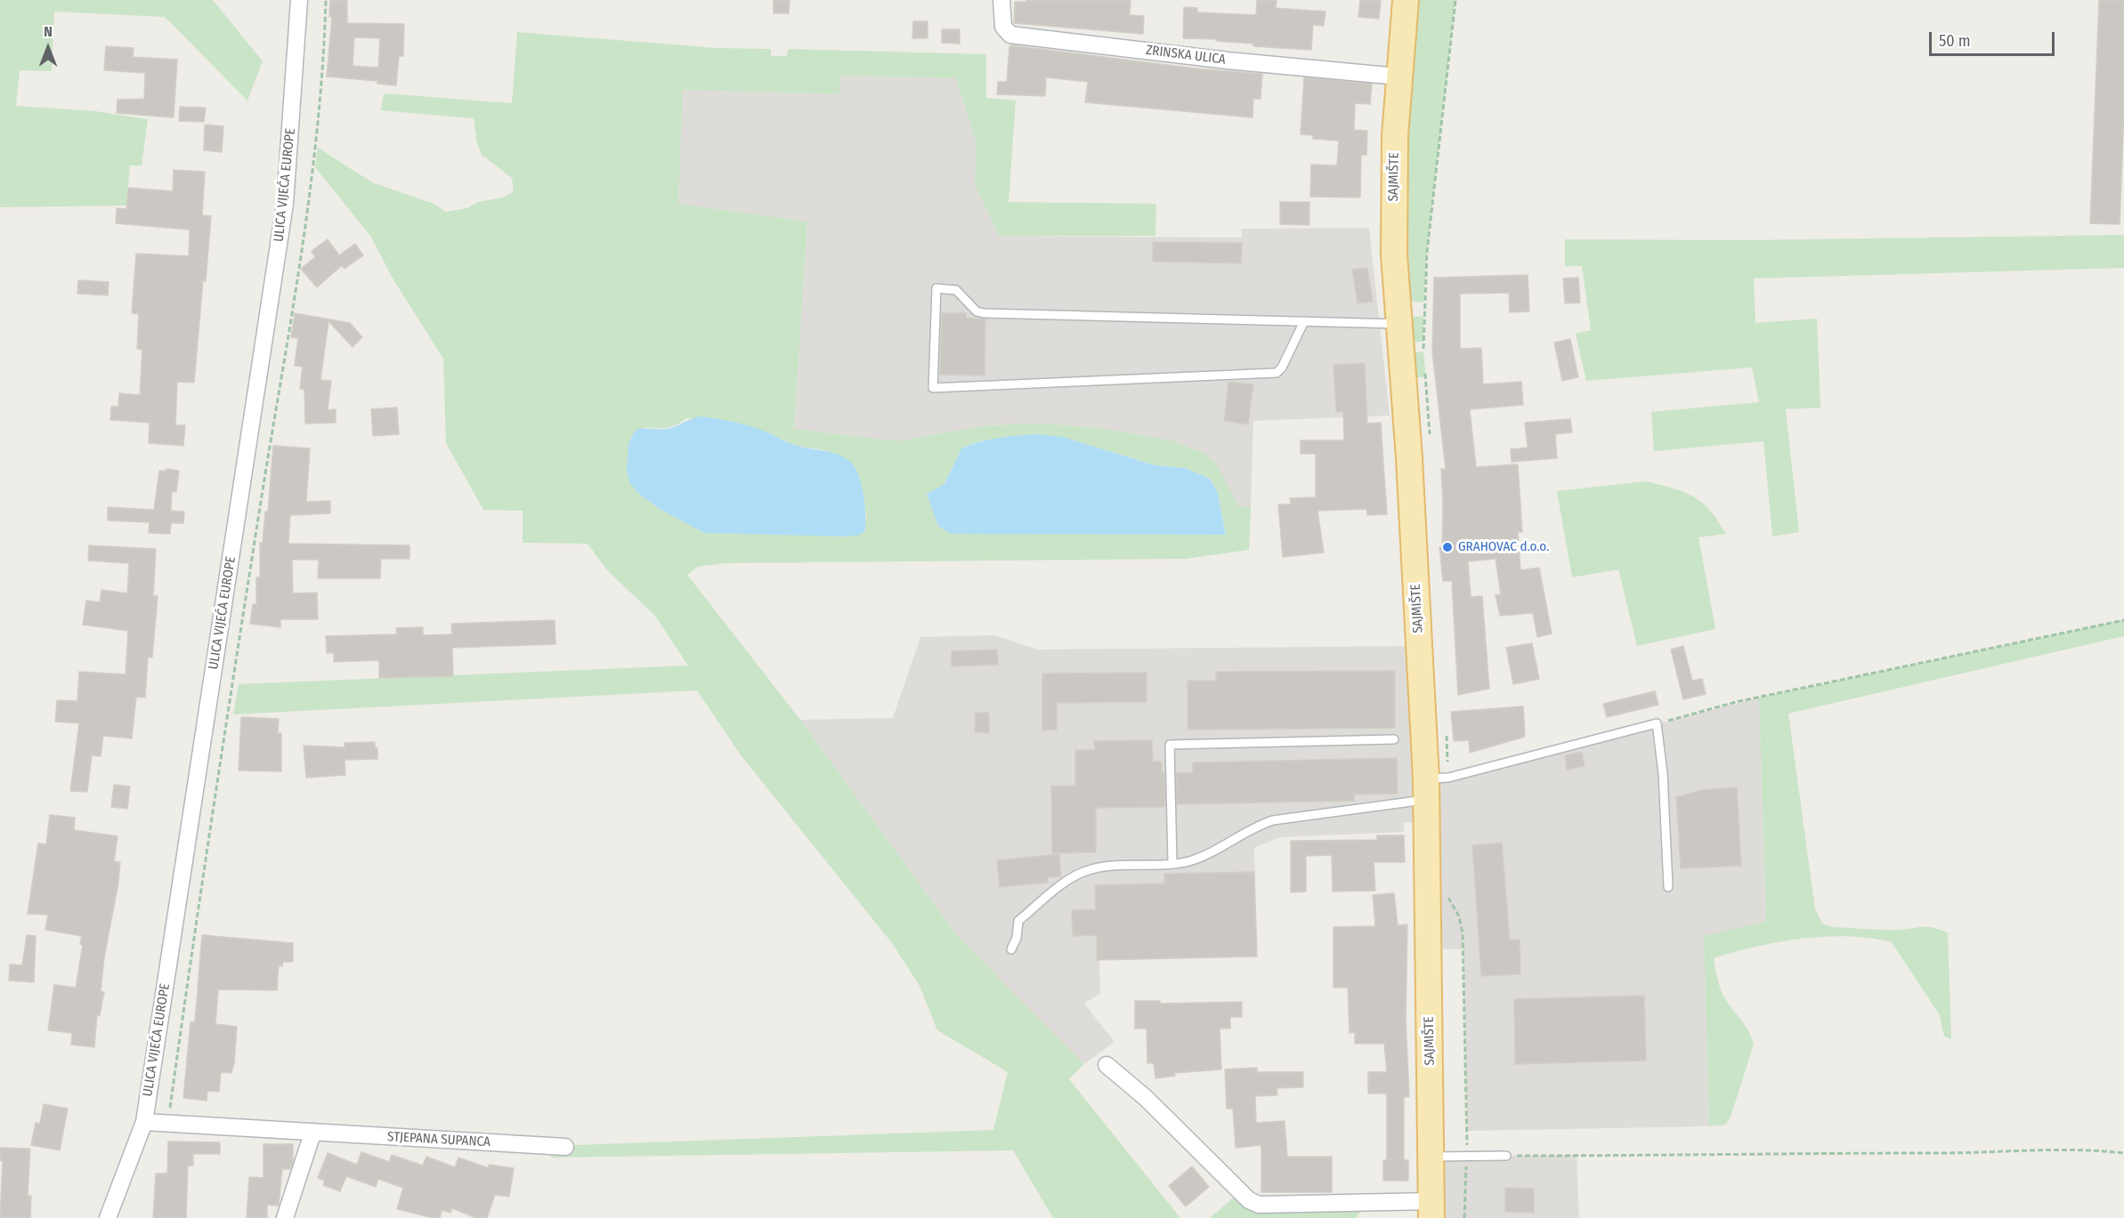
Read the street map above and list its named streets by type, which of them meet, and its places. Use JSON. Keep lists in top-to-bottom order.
{
  "streets": {
    "main road": ["SAJMIŠTE"],
    "street": ["ZRINSKA ULICA", "ULICA VIJEĆA EUROPE", "STJEPANA SUPANCA"]
  },
  "crossings": [
    ["ZRINSKA ULICA", "SAJMIŠTE"],
    ["ULICA VIJEĆA EUROPE", "STJEPANA SUPANCA"]
  ],
  "places": ["GRAHOVAC d.o.o."],
  "scale_bar": "50 m",
  "north": "top"
}
